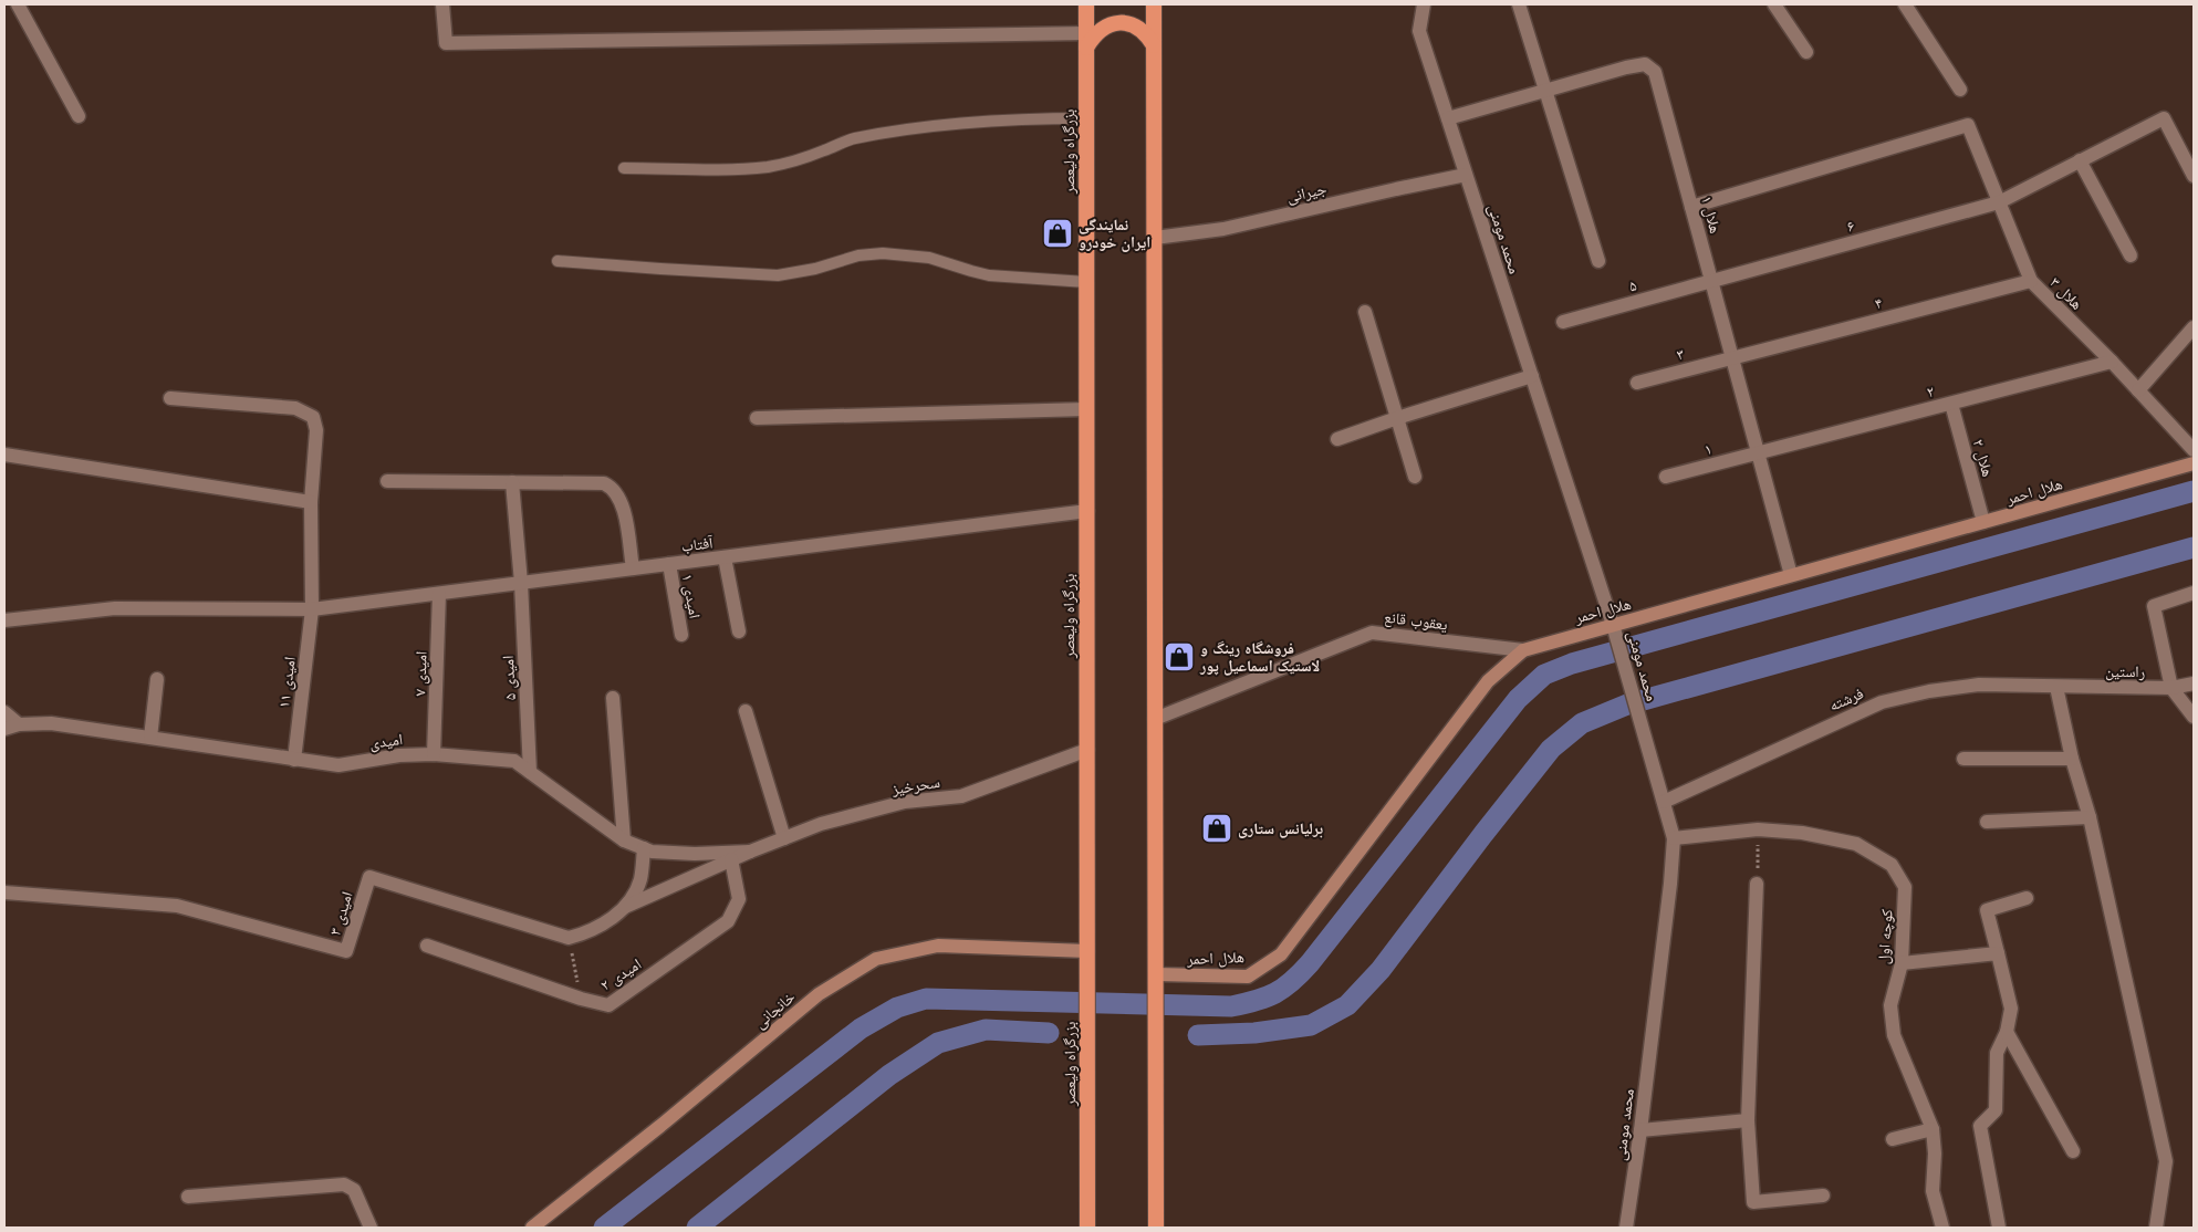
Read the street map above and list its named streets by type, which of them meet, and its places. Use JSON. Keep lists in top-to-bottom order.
{
  "streets": {
    "highway": ["بزرگراه ولیعصر"],
    "main road": ["هلال احمر", "خانجانی"],
    "street": [
      "جیرانی",
      "هلال ۱",
      "۶",
      "محمد مومنی",
      "۵",
      "هلال ۳",
      "۴",
      "۳",
      "۲",
      "۱",
      "هلال ۲",
      "آفتاب",
      "امیدی ۱",
      "یعقوب قانع",
      "راستین",
      "امیدی ۷",
      "امیدی ۵",
      "امیدی ۱۱",
      "فرشته",
      "امیدی",
      "سحرخیز",
      "امیدی ۳",
      "کوچه اول",
      "امیدی ۲"
    ]
  },
  "crossings": [
    ["بزرگراه ولیعصر", "آفتاب"],
    ["بزرگراه ولیعصر", "سحرخیز"],
    ["بزرگراه ولیعصر", "خانجانی"],
    ["جیرانی", "محمد مومنی"],
    ["هلال ۱", "۶"],
    ["هلال ۱", "محمد مومنی"],
    ["هلال ۱", "۵"],
    ["هلال ۱", "هلال ۳"],
    ["هلال ۱", "۴"],
    ["هلال ۱", "۳"],
    ["هلال ۱", "۲"],
    ["هلال ۱", "۱"],
    ["هلال ۱", "هلال احمر"],
    ["۶", "۵"],
    ["۶", "هلال ۳"],
    ["محمد مومنی", "هلال احمر"],
    ["محمد مومنی", "فرشته"],
    ["محمد مومنی", "کوچه اول"],
    ["هلال ۳", "۴"],
    ["هلال ۳", "۲"],
    ["۴", "۳"],
    ["۲", "۱"],
    ["۲", "هلال ۲"],
    ["هلال ۲", "هلال احمر"],
    ["هلال احمر", "یعقوب قانع"],
    ["آفتاب", "امیدی ۱"],
    ["آفتاب", "امیدی ۷"],
    ["آفتاب", "امیدی ۵"],
    ["آفتاب", "امیدی ۱۱"],
    ["راستین", "فرشته"],
    ["امیدی ۷", "امیدی"],
    ["امیدی ۵", "امیدی"],
    ["امیدی ۱۱", "امیدی"],
    ["امیدی", "سحرخیز"]
  ],
  "places": {
    "shop": ["نمایندگی ایران خودرو", "فروشگاه رینگ و لاستیک اسماعیل پور", "برلیانس ستاری"]
  }
}
